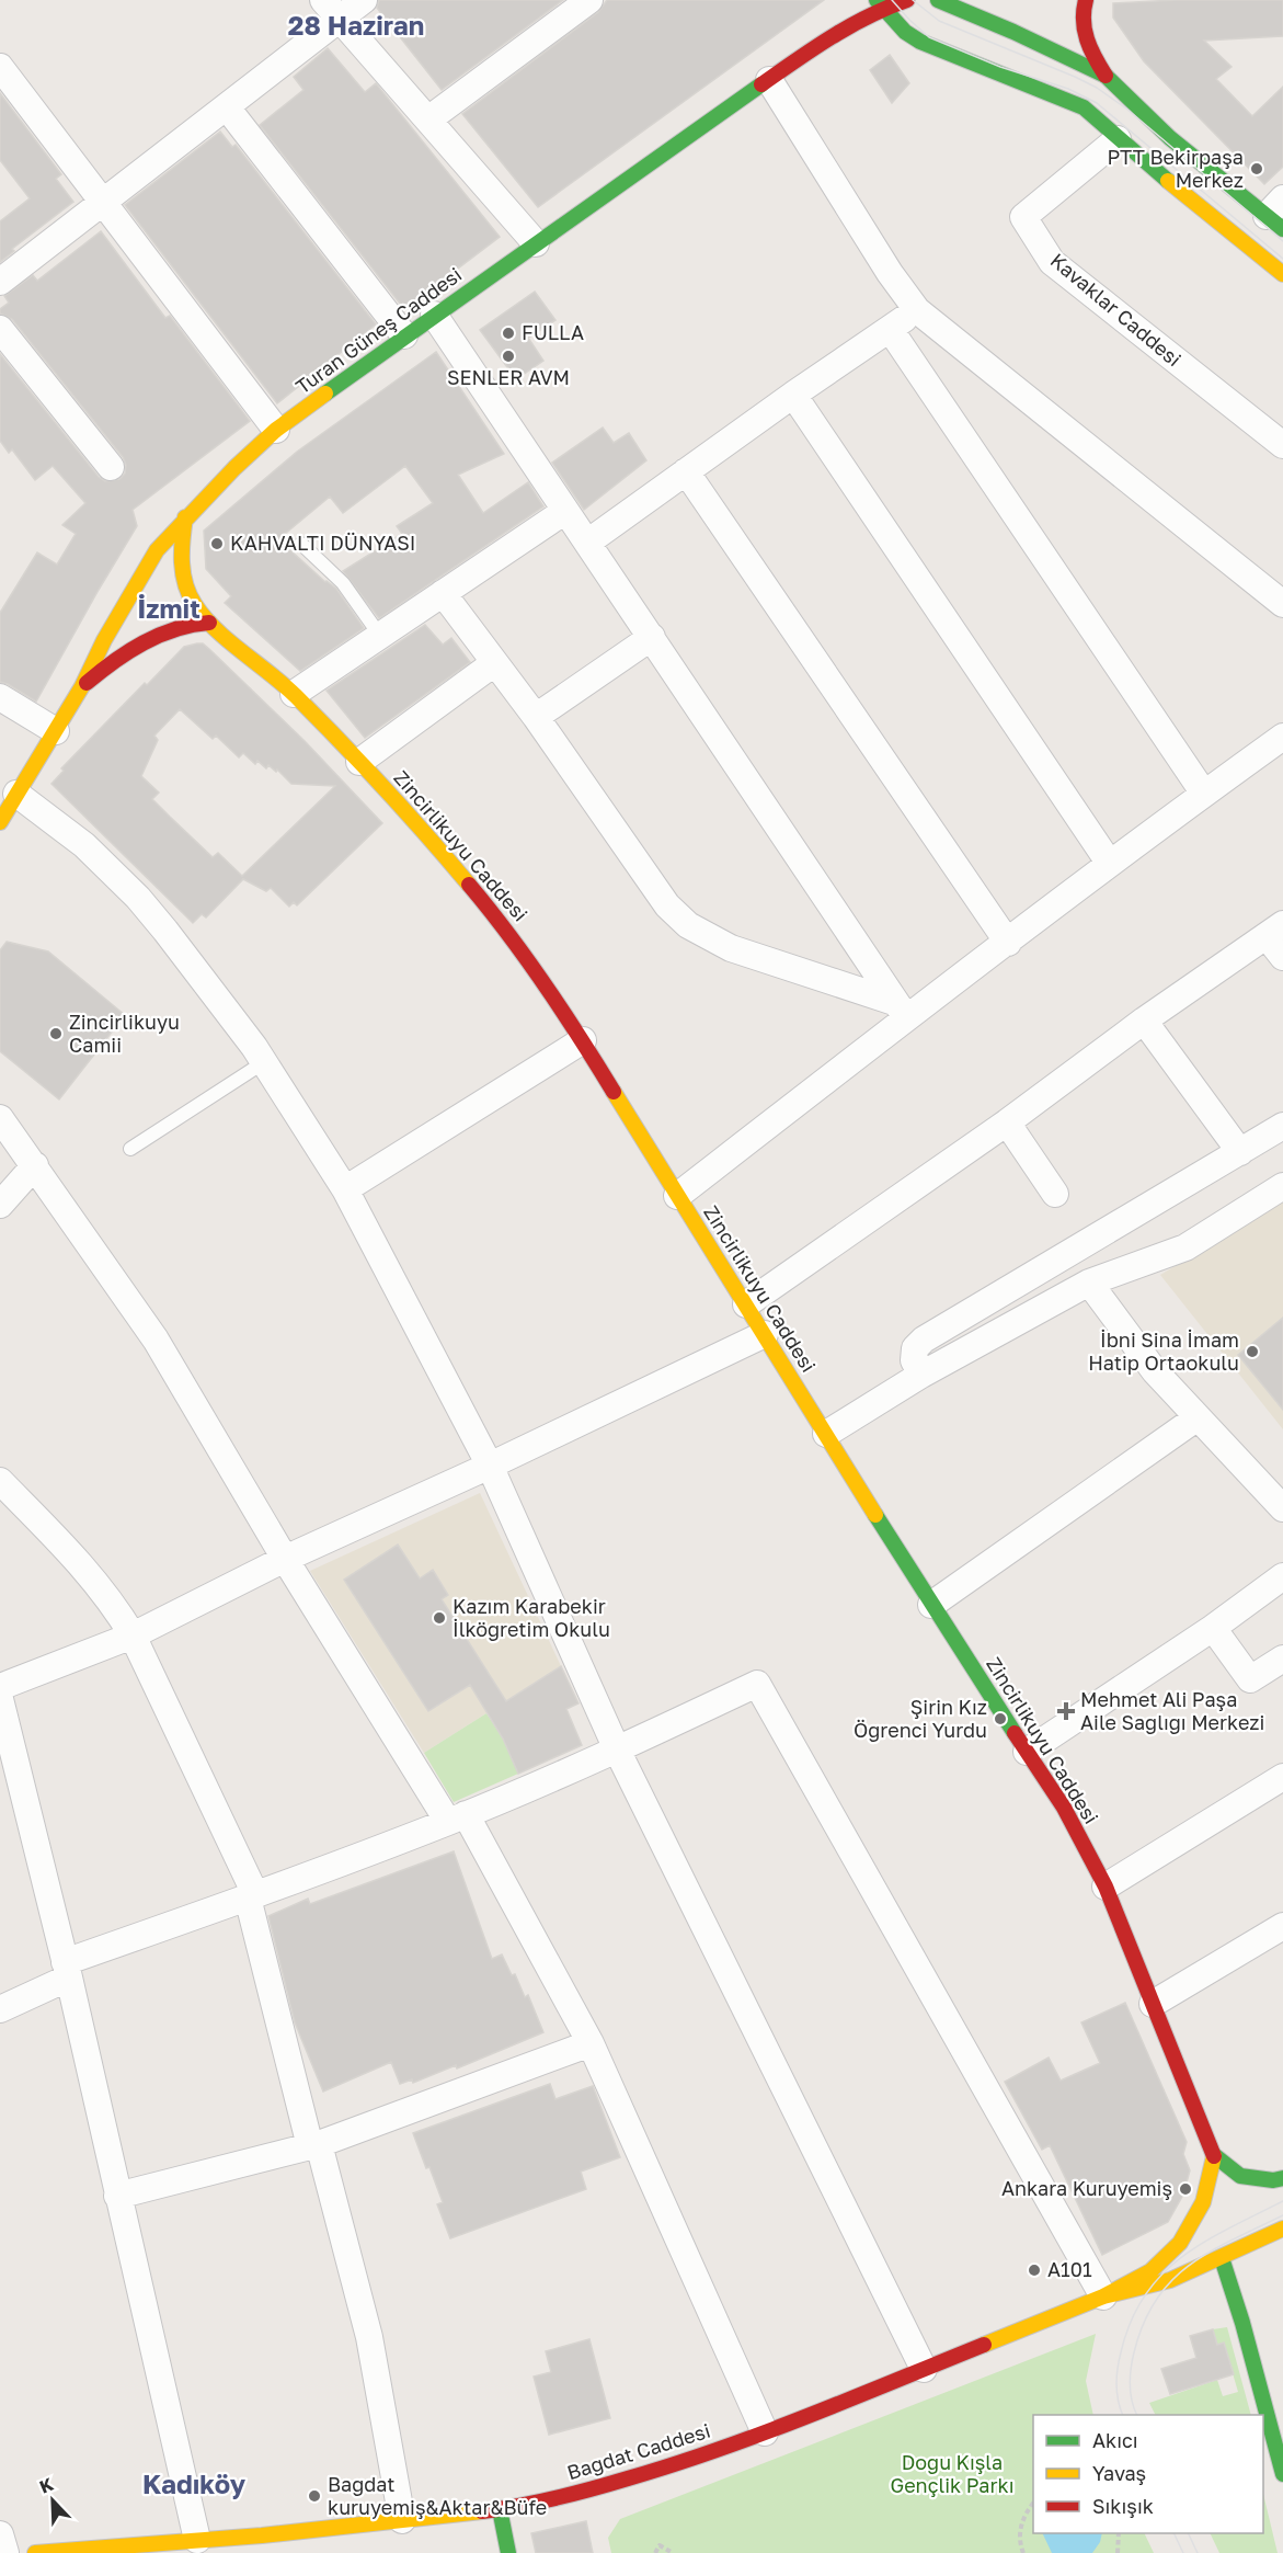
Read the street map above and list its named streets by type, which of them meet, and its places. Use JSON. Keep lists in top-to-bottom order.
{
  "streets": {
    "main road": ["Turan Güneş Caddesi", "Zincirlikuyu Caddesi", "Bağdat Caddesi"],
    "street": ["Kavaklar Caddesi"]
  },
  "crossings": [
    ["Turan Güneş Caddesi", "Zincirlikuyu Caddesi"]
  ],
  "districts": ["28 Haziran", "İzmit", "Kadıköy"],
  "parks": ["Doğu Kışla Gençlik Parkı"],
  "places": {
    "other": [
      "PTT Bekirpaşa Merkez",
      "FULLA",
      "SENLER AVM",
      "KAHVALTI DÜNYASI",
      "Zincirlikuyu Camii",
      "İbni Sina İmam Hatip Ortaokulu",
      "Kazım Karabekir İlköğretim Okulu",
      "Şirin Kız Öğrenci Yurdu",
      "Ankara Kuruyemiş",
      "A101",
      "Bağdat kuruyemiş&Aktar&Büfe"
    ],
    "health": ["Mehmet Ali Paşa Aile Sağlığı Merkezi"]
  },
  "legend": ["Akıcı", "Yavaş", "Sıkışık"],
  "north": "top left"
}
